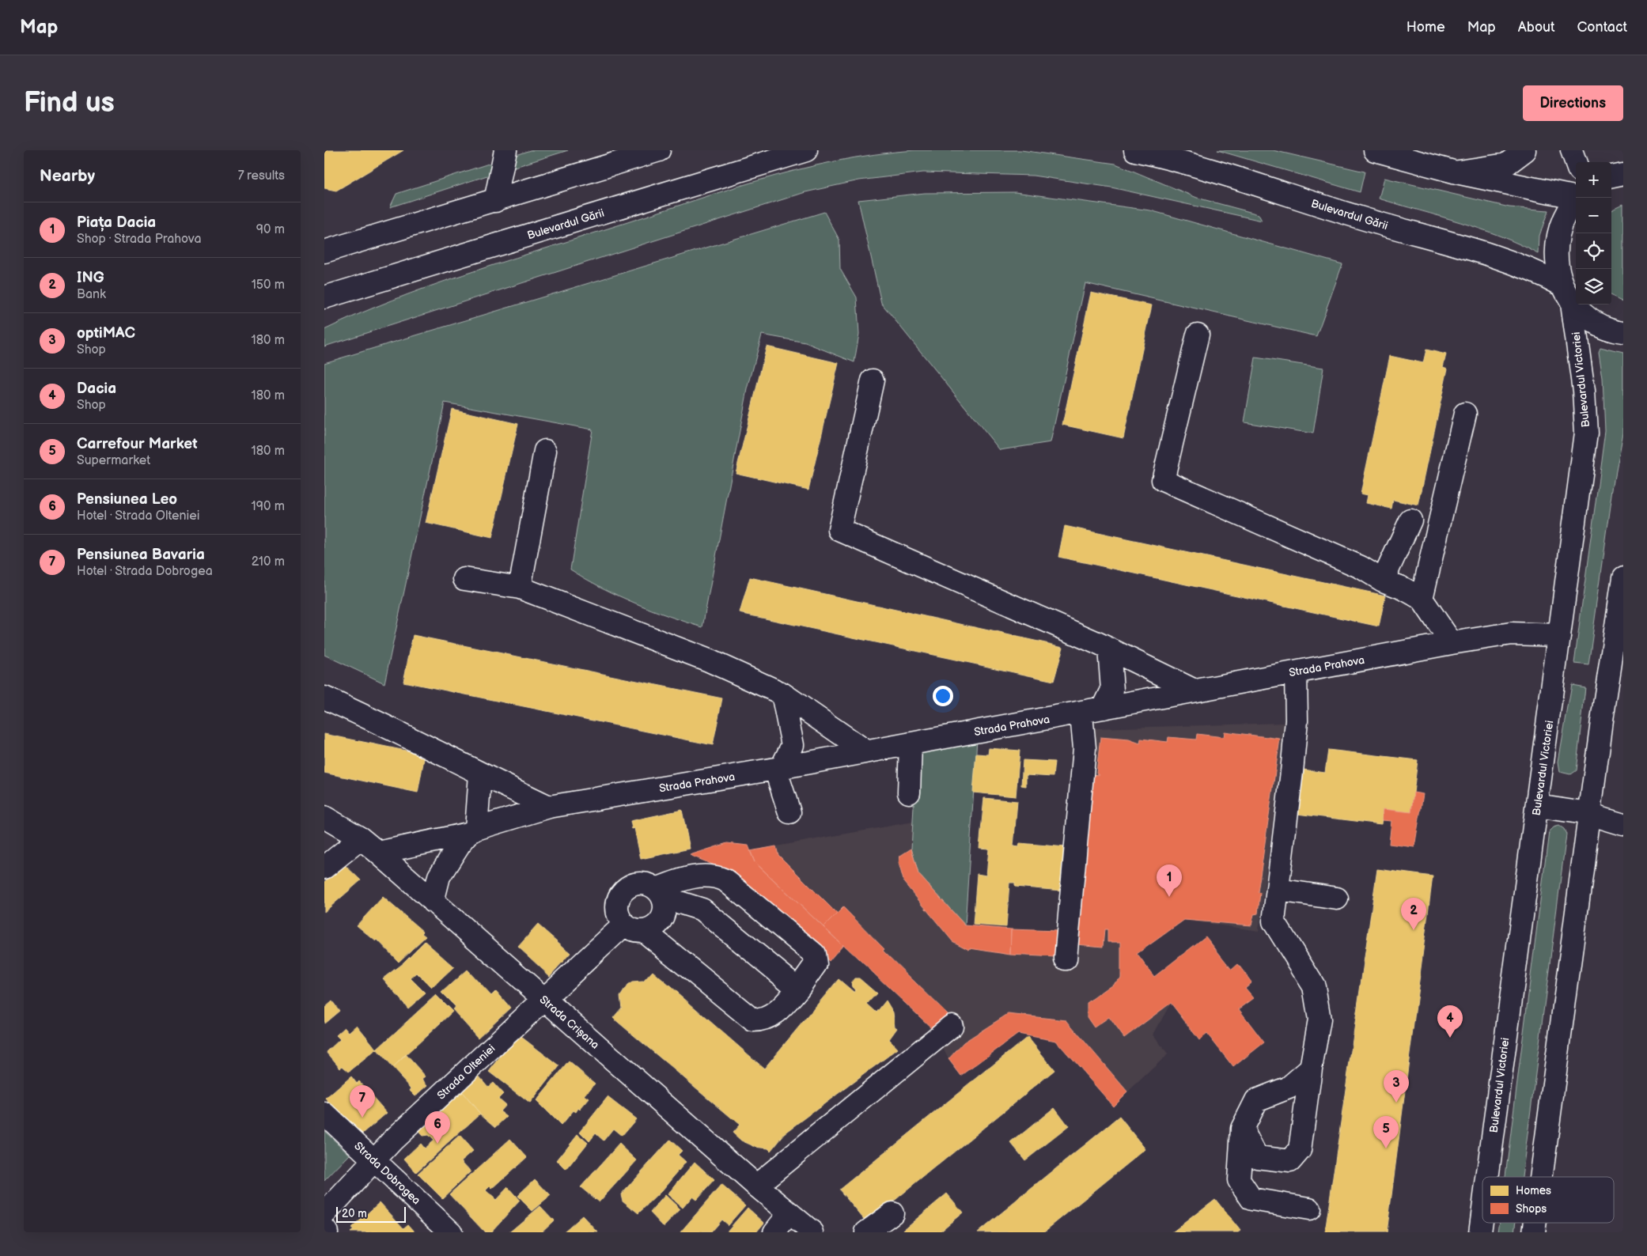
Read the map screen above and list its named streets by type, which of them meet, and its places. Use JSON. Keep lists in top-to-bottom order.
{
  "streets": {
    "street": [
      "Bulevardul Gării",
      "Bulevardul Victoriei",
      "Strada Prahova",
      "Strada Crișana",
      "Strada Olteniei",
      "Strada Dobrogea"
    ]
  },
  "crossings": [
    ["Bulevardul Victoriei", "Strada Prahova"],
    ["Strada Prahova", "Strada Crișana"],
    ["Strada Crișana", "Strada Olteniei"],
    ["Strada Olteniei", "Strada Dobrogea"]
  ],
  "legend": ["Homes", "Shops"],
  "scale_bar": "20 m",
  "page": {
    "header": "Map",
    "nav": [
      "Home",
      "Map",
      "About",
      "Contact"
    ],
    "buttons": "Directions",
    "title": "Find us",
    "heading": ["Nearby", "7 results"],
    "map_buttons": ["+", "−"],
    "list": [
      {
        "mark": "1",
        "name": "Piața Dacia",
        "note": "Shop · Strada Prahova",
        "value": "90 m"
      },
      {
        "mark": "2",
        "name": "ING",
        "note": "Bank",
        "value": "150 m"
      },
      {
        "mark": "3",
        "name": "optiMAC",
        "note": "Shop",
        "value": "180 m"
      },
      {
        "mark": "4",
        "name": "Dacia",
        "note": "Shop",
        "value": "180 m"
      },
      {
        "mark": "5",
        "name": "Carrefour Market",
        "note": "Supermarket",
        "value": "180 m"
      },
      {
        "mark": "6",
        "name": "Pensiunea Leo",
        "note": "Hotel · Strada Olteniei",
        "value": "190 m"
      },
      {
        "mark": "7",
        "name": "Pensiunea Bavaria",
        "note": "Hotel · Strada Dobrogea",
        "value": "210 m"
      }
    ],
    "pins": [
      "1",
      "2",
      "4",
      "3",
      "7",
      "6",
      "5"
    ],
    "scale": "20 m"
  }
}
